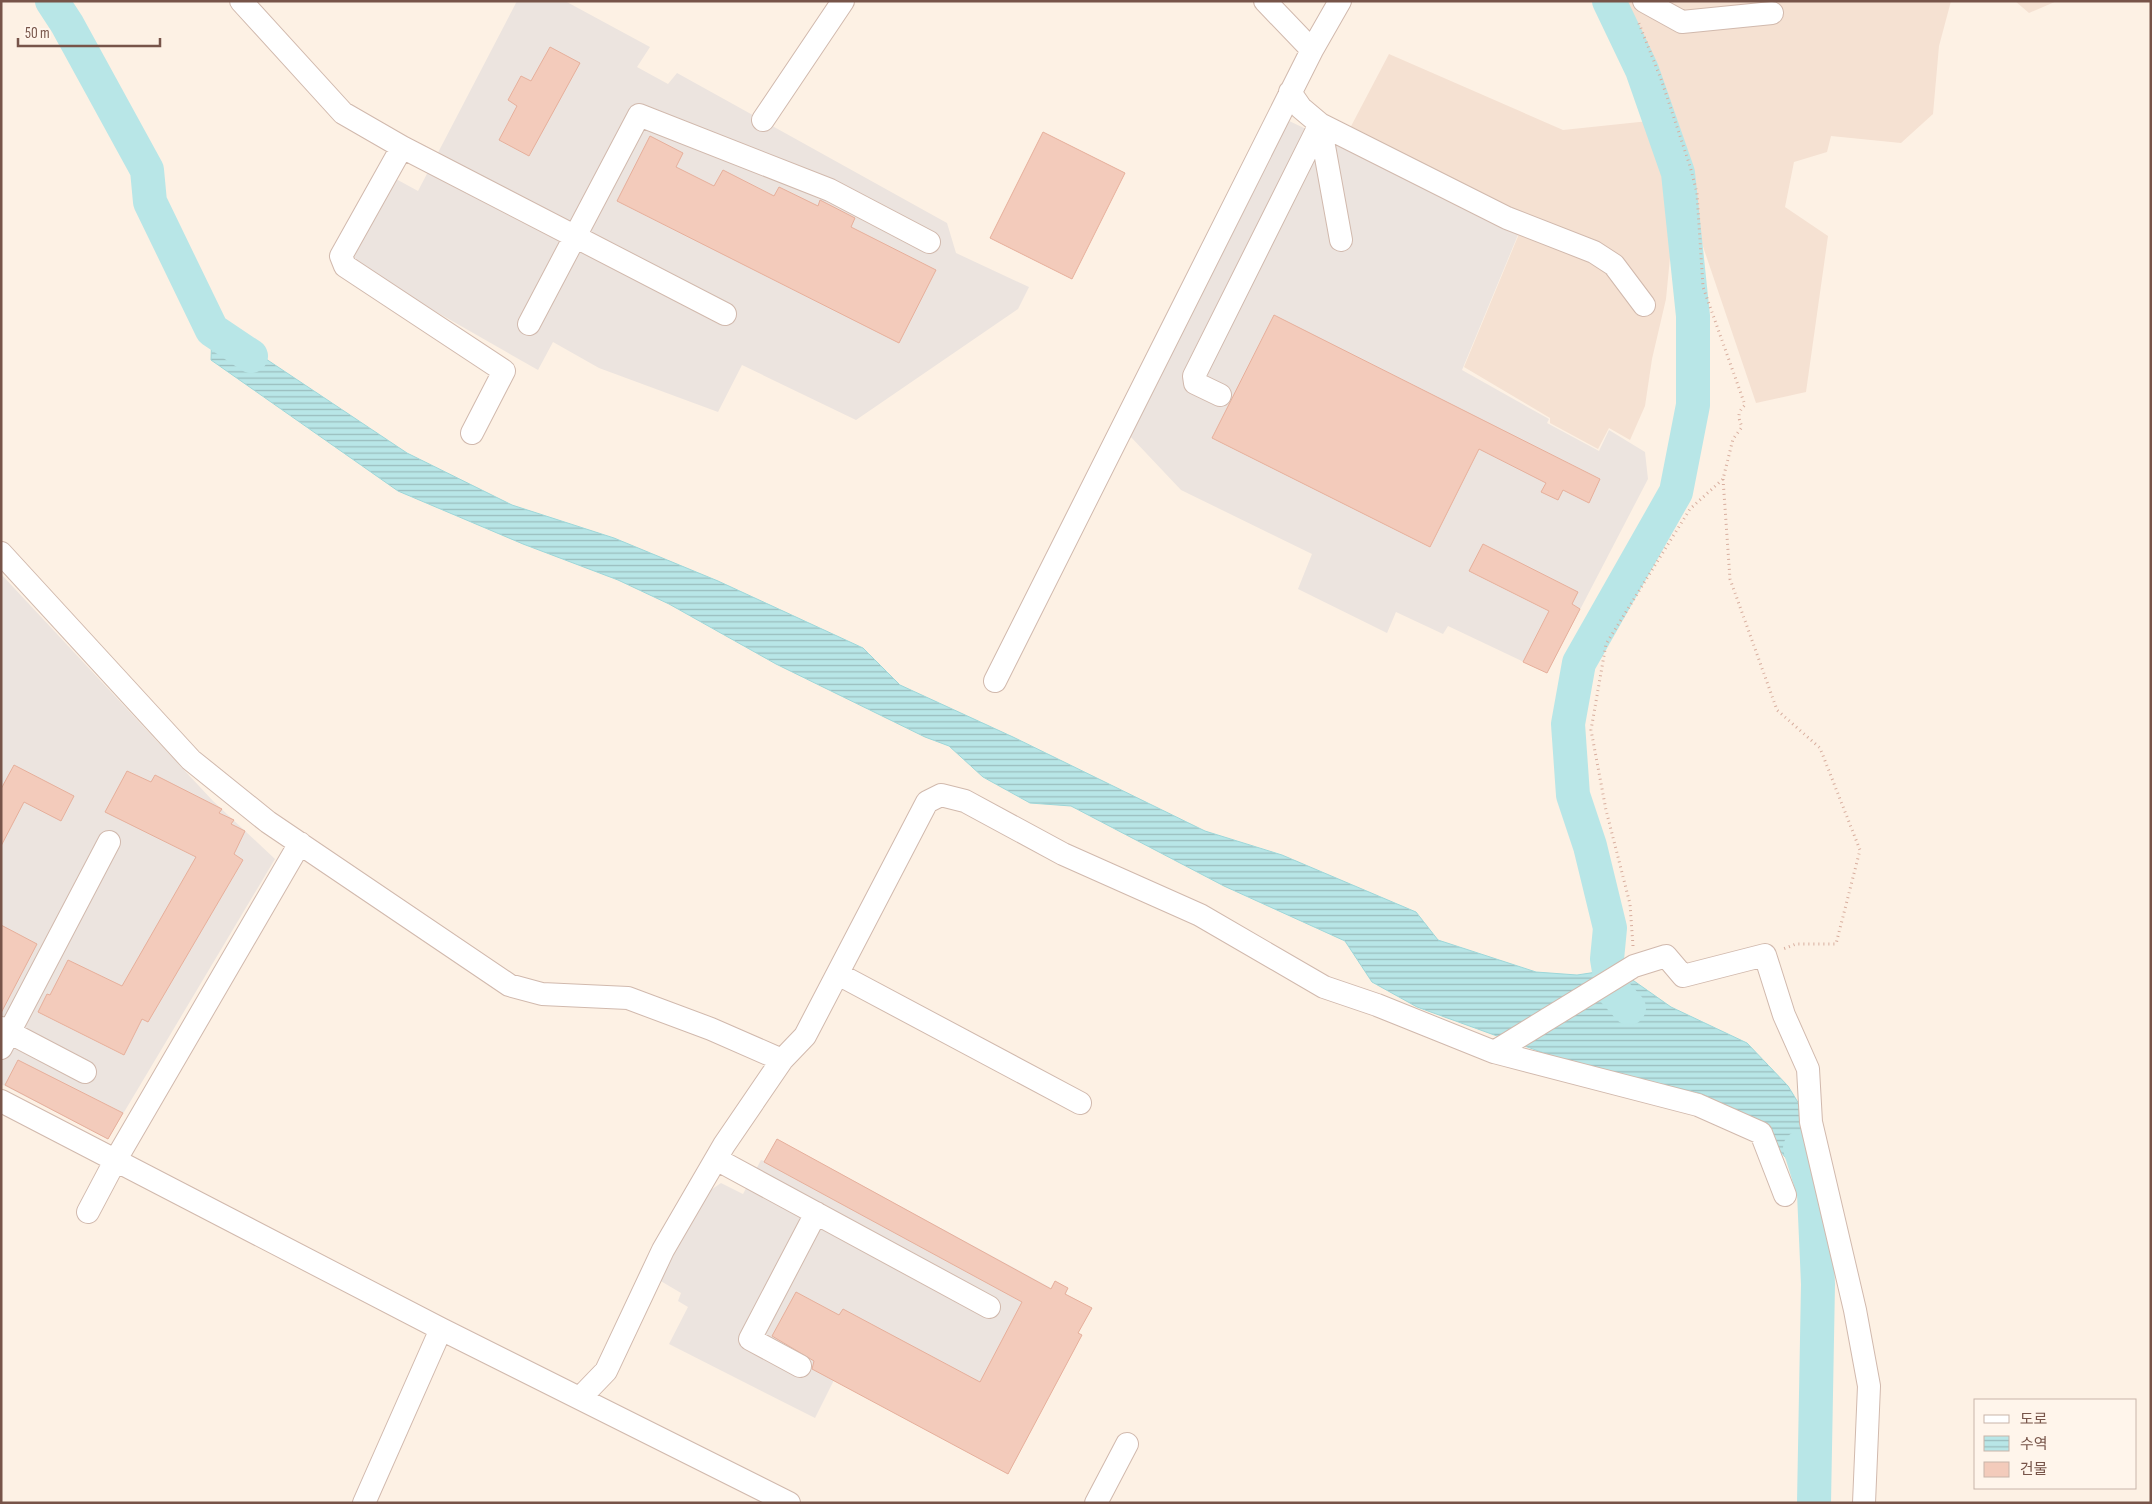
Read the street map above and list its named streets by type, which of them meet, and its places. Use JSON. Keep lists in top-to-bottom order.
{
  "legend": ["도로", "수역", "건물"],
  "scale_bar": "50 m"
}
